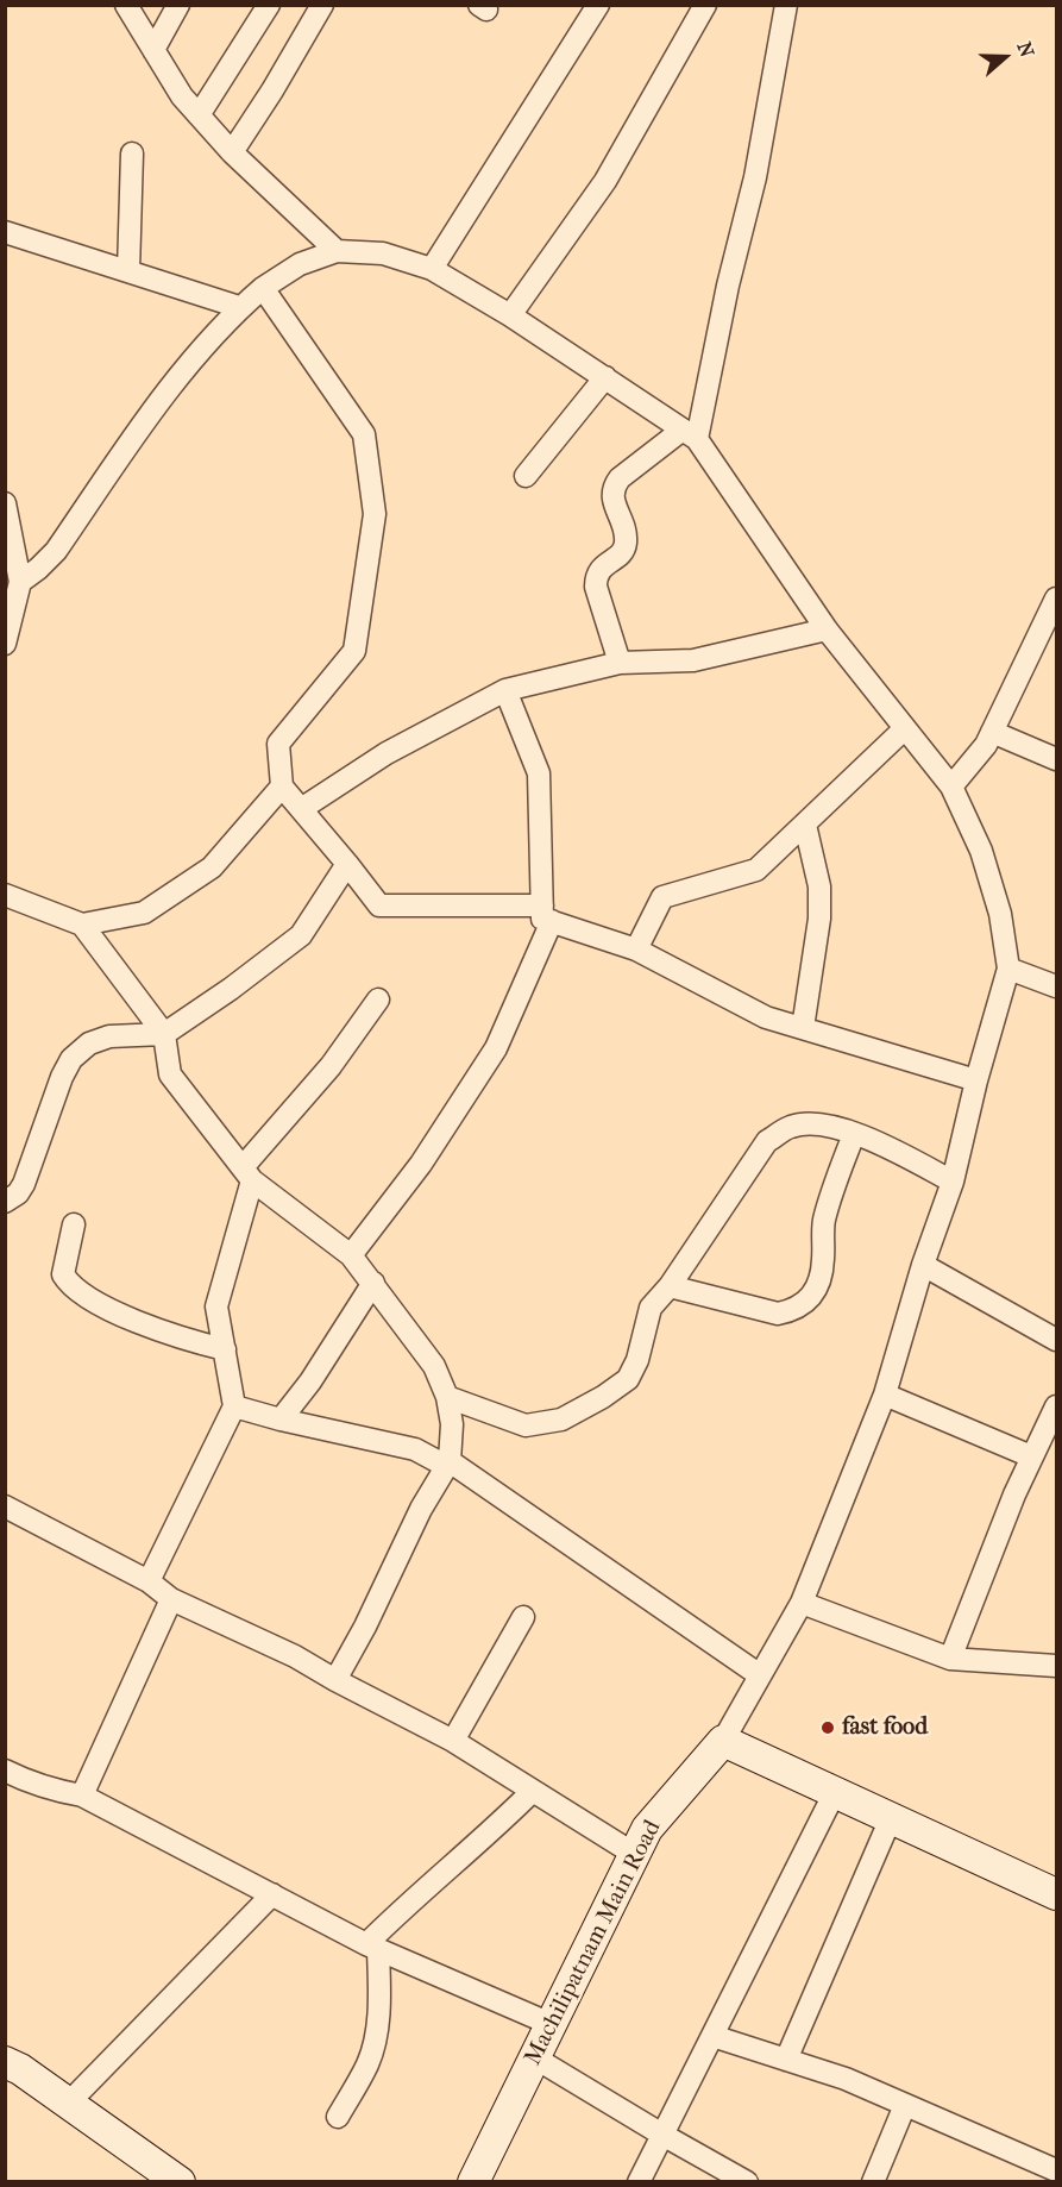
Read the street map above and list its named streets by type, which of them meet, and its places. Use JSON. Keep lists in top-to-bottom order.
{
  "streets": {
    "street": ["Machilipatnam Main Road"]
  },
  "places": ["fast food"],
  "north": "right"
}
